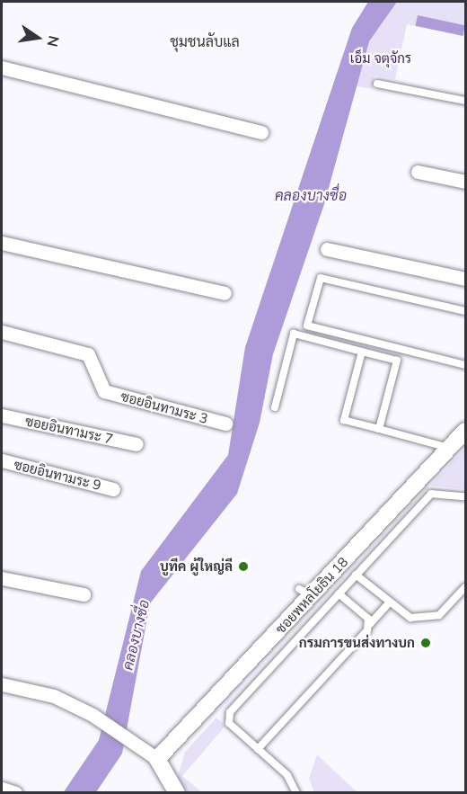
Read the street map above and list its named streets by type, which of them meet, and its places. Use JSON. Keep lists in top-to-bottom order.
{
  "streets": {
    "street": [
      "ซอยอินทามระ 3",
      "ซอยอินทามระ 7",
      "ซอยอินทามระ 9",
      "ซอยพหลโยธิน 18"
    ]
  },
  "districts": ["ชุมชนลับแล"],
  "water": ["คลองบางซื่อ"],
  "parks": ["เอ็ม จตุจักร"],
  "places": ["บูทีค ผู้ใหญ่ลี", "กรมการขนส่งทางบก"],
  "north": "right"
}
